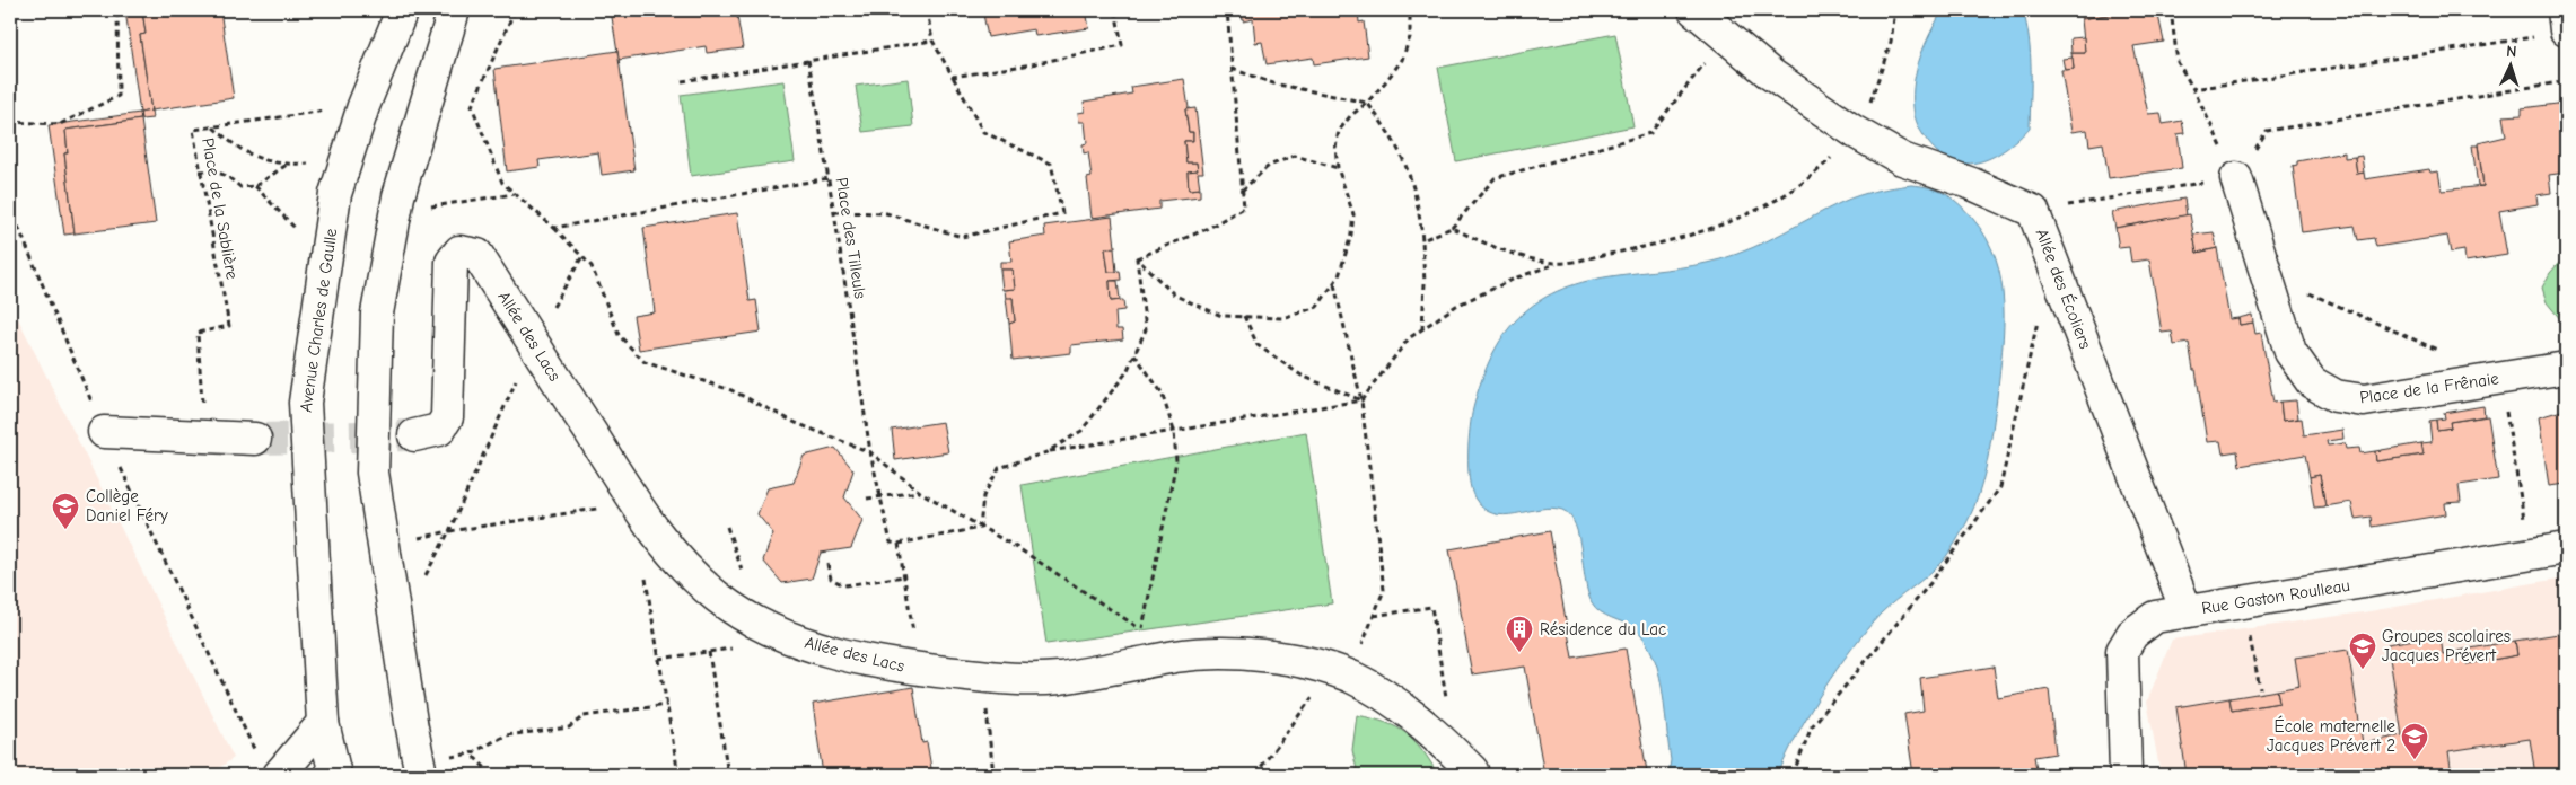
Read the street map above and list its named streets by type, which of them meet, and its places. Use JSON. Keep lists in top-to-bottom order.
{
  "streets": {
    "street": [
      "Allée des Écoliers",
      "Avenue Charles de Gaulle",
      "Allée des Lacs",
      "Place de la Frênaie",
      "Rue Gaston Roulleau"
    ],
    "path": ["Place de la Sablière", "Place des Tilleuls"]
  },
  "crossings": [
    ["Place de la Sablière", "Avenue Charles de Gaulle"],
    ["Allée des Écoliers", "Rue Gaston Roulleau"]
  ],
  "places": {
    "school or university": ["Collège Daniel Féry", "Groupes scolaires Jacques Prévert", "École maternelle Jacques Prévert 2"],
    "building": ["Résidence du Lac"]
  },
  "north": "top"
}
